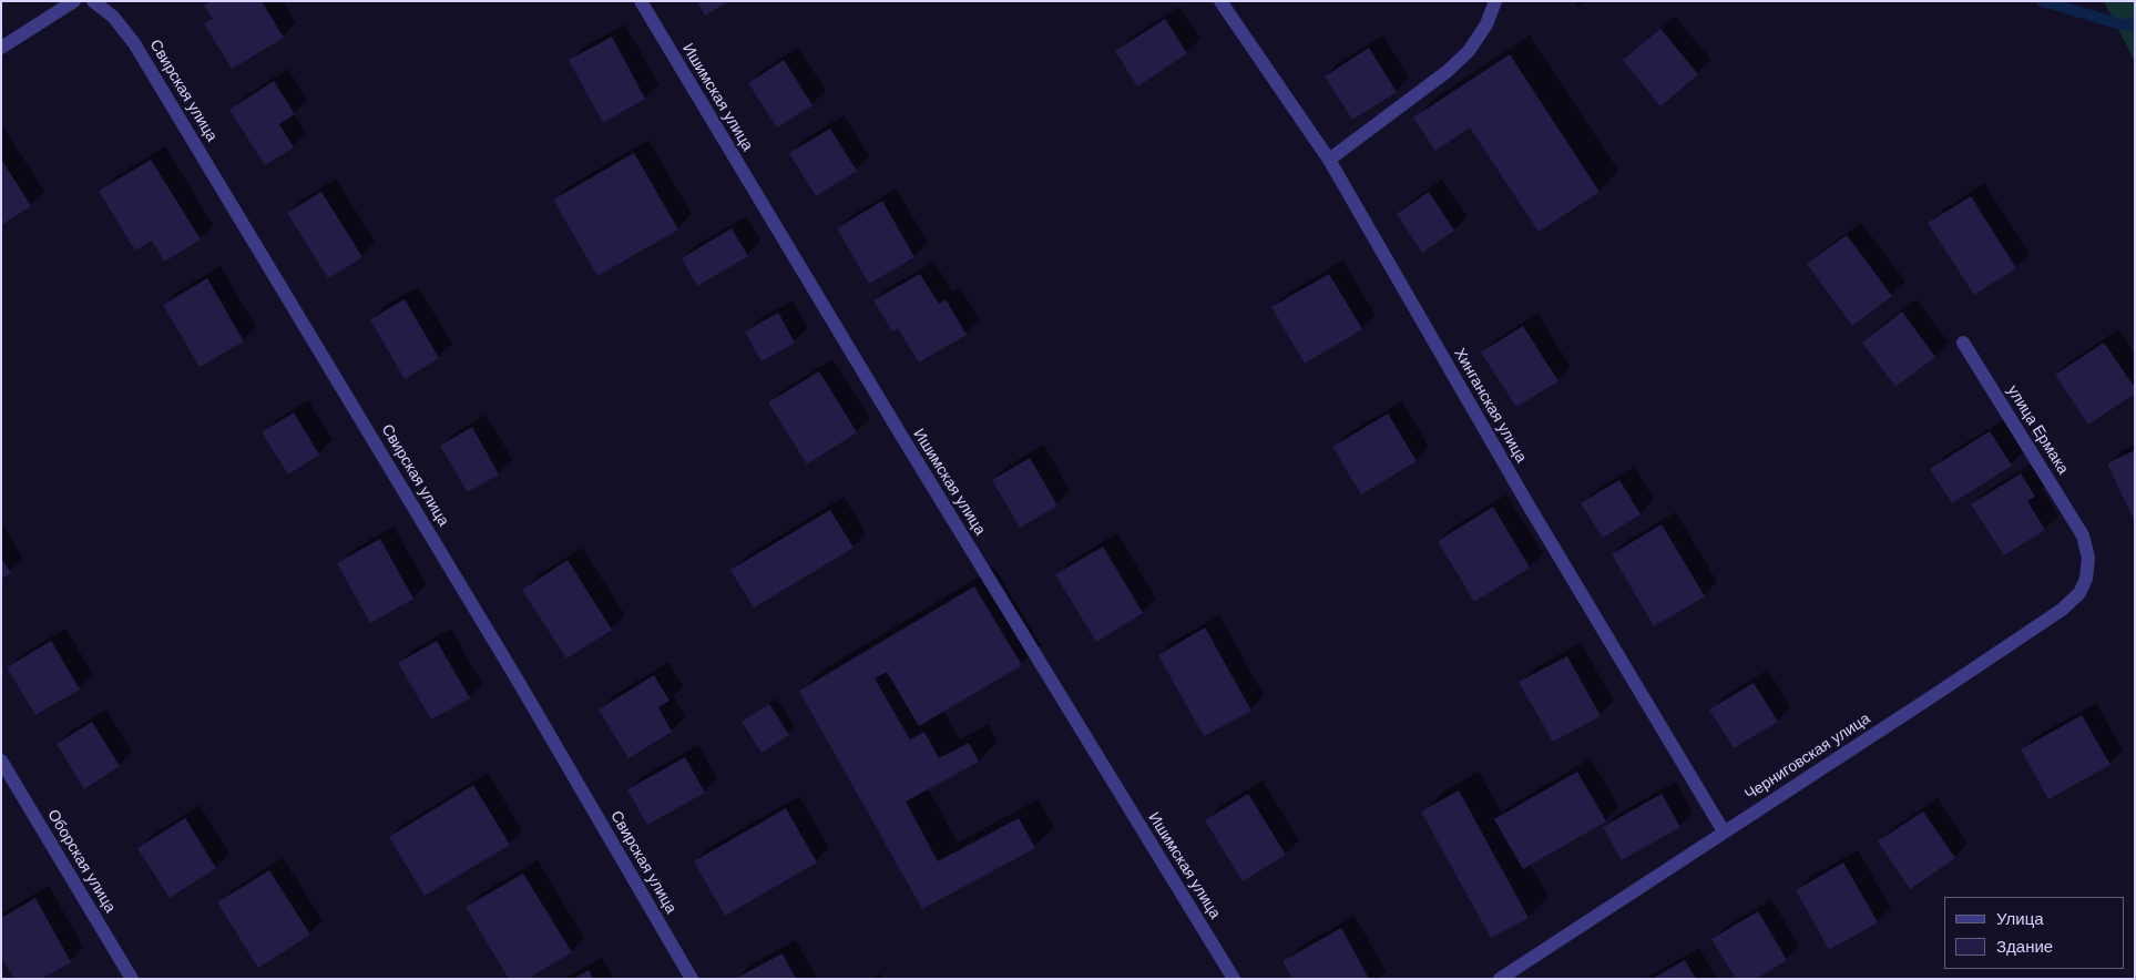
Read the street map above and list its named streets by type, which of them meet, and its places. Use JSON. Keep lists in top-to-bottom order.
{
  "streets": {
    "street": [
      "Свирская улица",
      "Ишимская улица",
      "Хинганская улица",
      "улица Ермака",
      "Черниговская улица",
      "Оборская улица"
    ]
  },
  "crossings": [
    ["Хинганская улица", "Черниговская улица"],
    ["улица Ермака", "Черниговская улица"]
  ],
  "legend": ["Улица", "Здание"]
}
